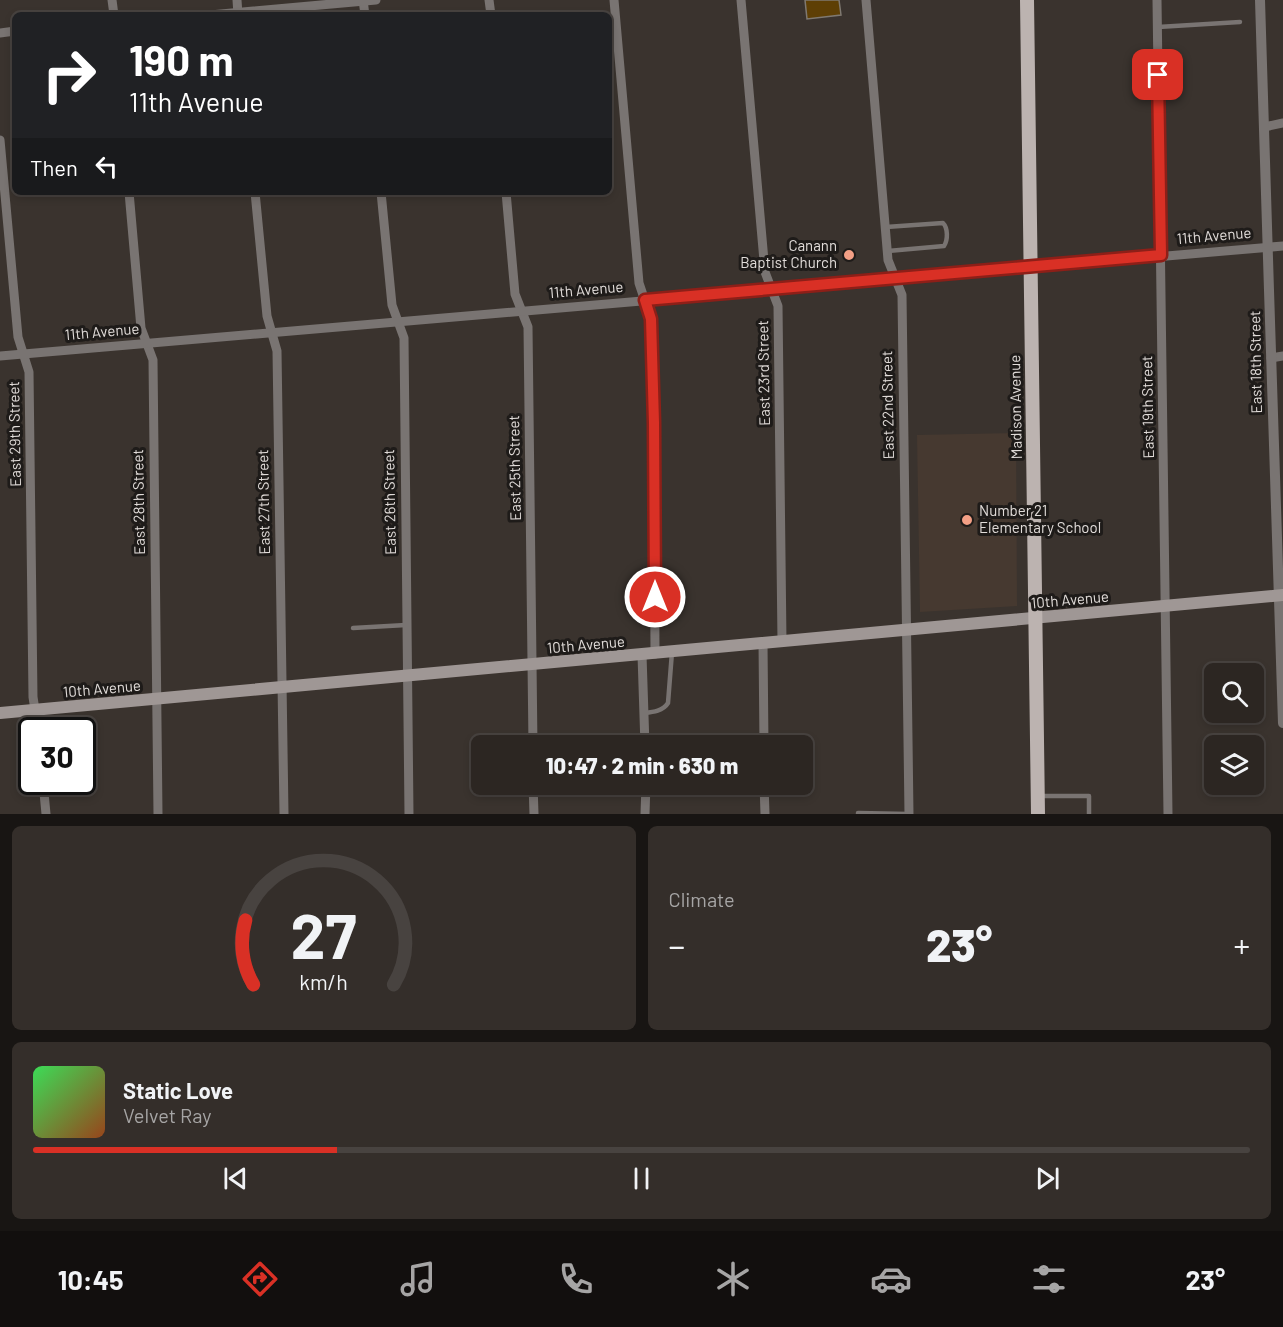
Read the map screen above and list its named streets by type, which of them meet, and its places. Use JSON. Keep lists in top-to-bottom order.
{
  "streets": {
    "main road": ["Madison Avenue", "10th Avenue"],
    "street": [
      "11th Avenue",
      "East 18th Street",
      "East 23rd Street",
      "East 22nd Street",
      "East 19th Street",
      "East 29th Street",
      "East 25th Street",
      "East 28th Street",
      "East 27th Street",
      "East 26th Street"
    ]
  },
  "crossings": [
    ["11th Avenue", "East 18th Street"],
    ["11th Avenue", "East 23rd Street"],
    ["11th Avenue", "East 22nd Street"],
    ["11th Avenue", "Madison Avenue"],
    ["11th Avenue", "East 19th Street"],
    ["11th Avenue", "East 29th Street"],
    ["11th Avenue", "East 25th Street"],
    ["11th Avenue", "East 28th Street"],
    ["11th Avenue", "East 27th Street"],
    ["11th Avenue", "East 26th Street"],
    ["East 18th Street", "10th Avenue"],
    ["East 23rd Street", "10th Avenue"],
    ["East 22nd Street", "10th Avenue"],
    ["Madison Avenue", "10th Avenue"],
    ["East 19th Street", "10th Avenue"],
    ["East 29th Street", "10th Avenue"],
    ["East 25th Street", "10th Avenue"],
    ["East 28th Street", "10th Avenue"],
    ["East 27th Street", "10th Avenue"],
    ["East 26th Street", "10th Avenue"]
  ],
  "places": ["Canann Baptist Church", "Number 21 Elementary School"],
  "page": {
    "turn": ["190 m", "11th Avenue"],
    "then": "Then",
    "limit": "30",
    "trip": "10:47 · 2 min · 630 m",
    "tile": "Climate",
    "heat": ["−", "23°", "+"],
    "song": ["Static Love", "Velvet Ray"],
    "tabs": ["10:45", "23°"],
    "gauge": ["27", "km/h"]
  }
}
